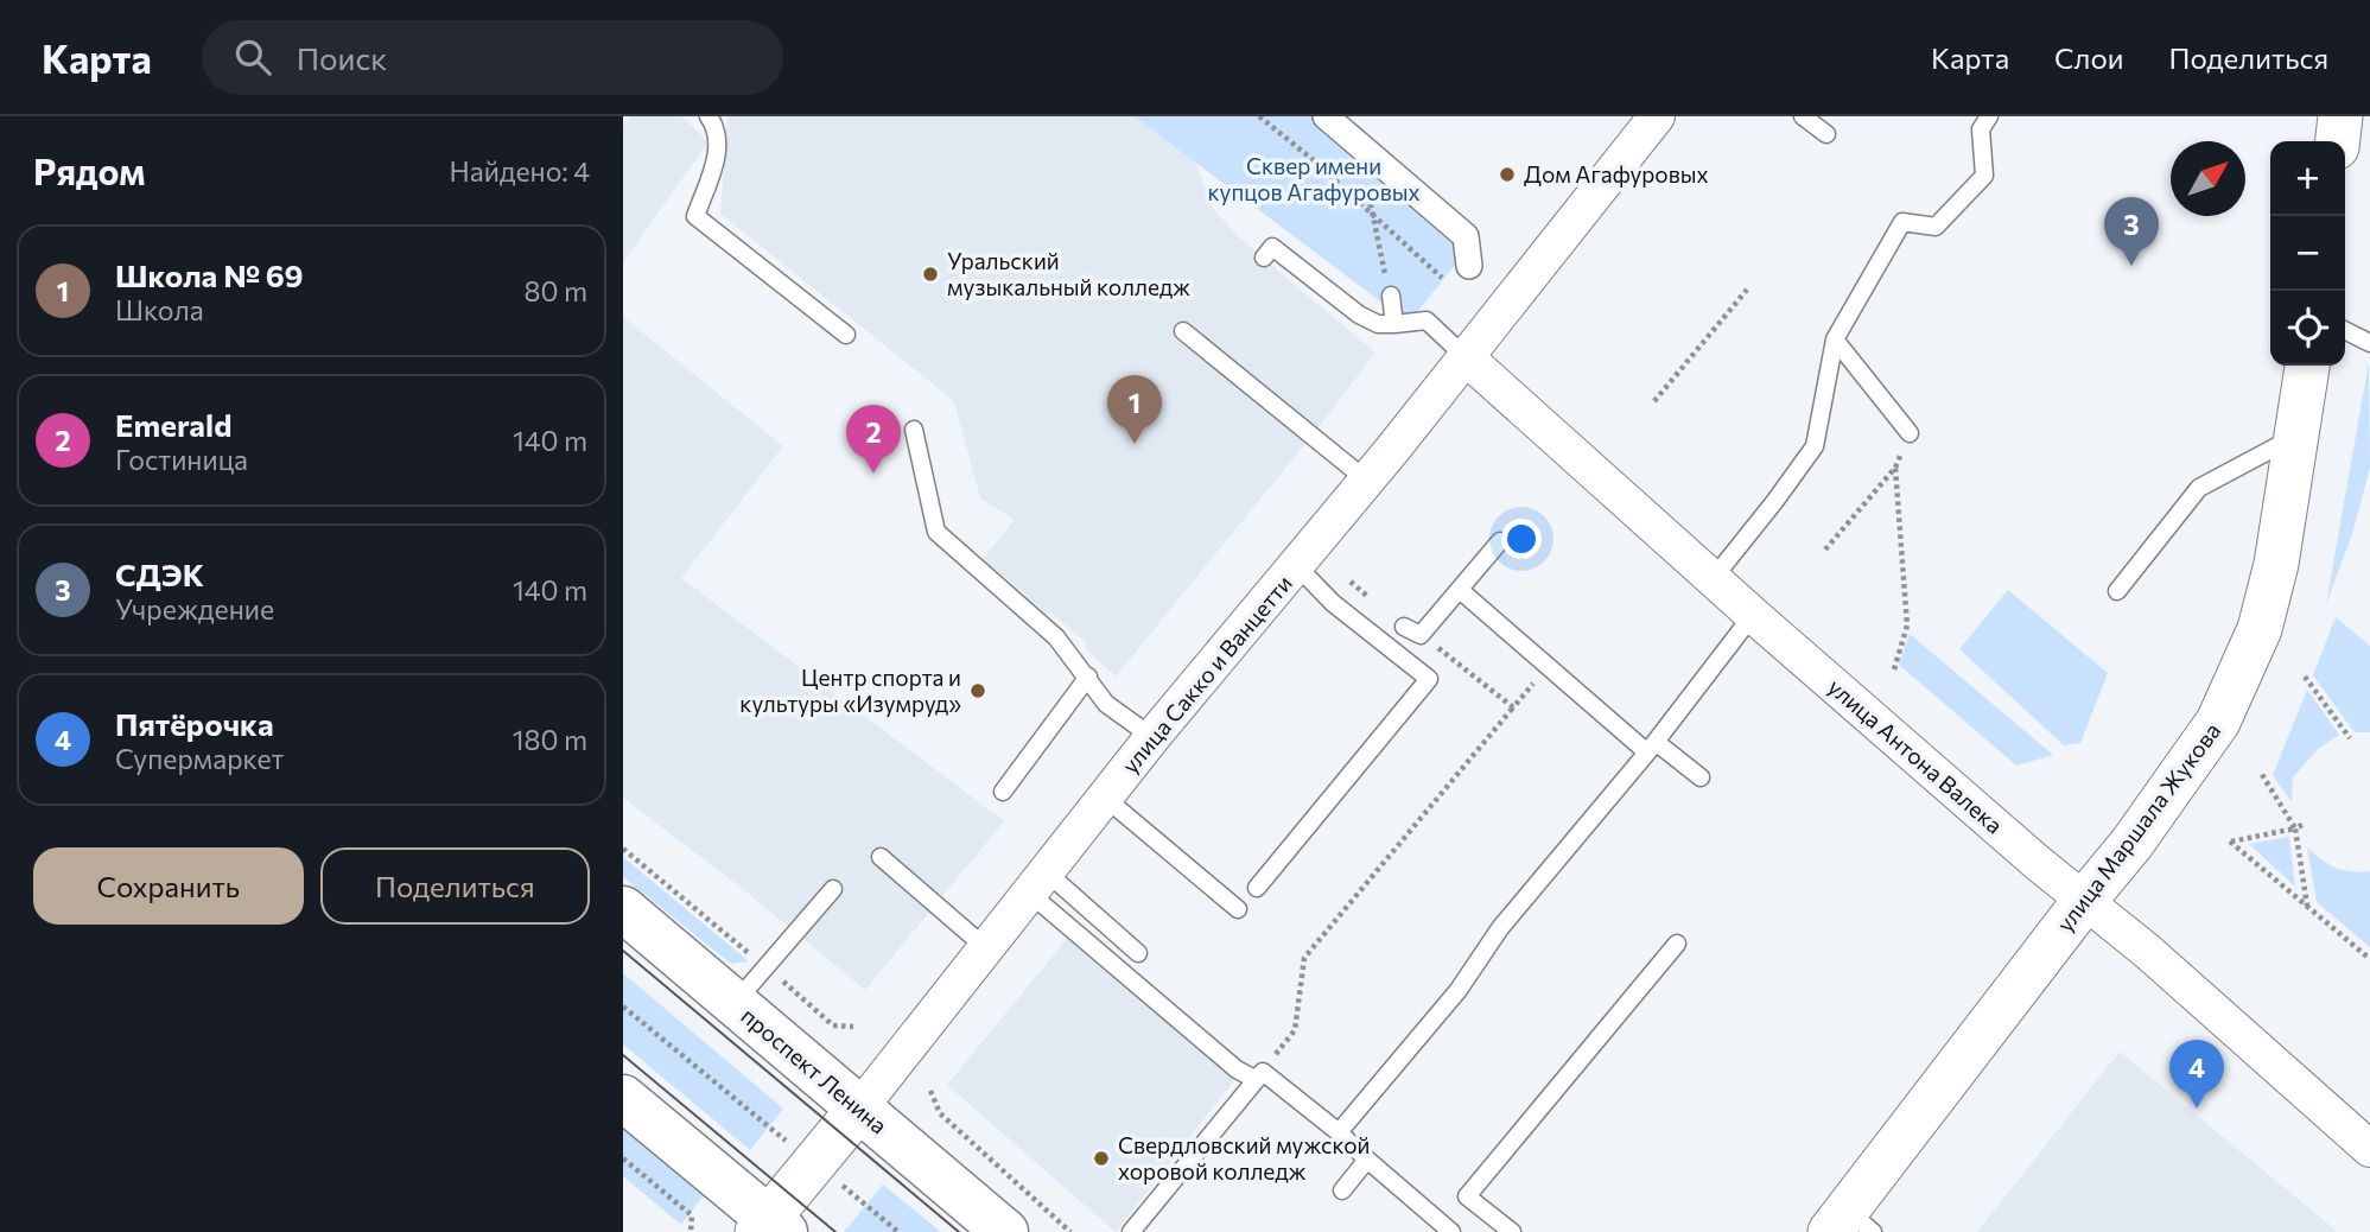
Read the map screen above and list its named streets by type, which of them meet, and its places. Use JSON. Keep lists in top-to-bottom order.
{
  "streets": {
    "main road": ["проспект Ленина"],
    "street": ["улица Сакко и Ванцетти", "улица Антона Валека", "улица Маршала Жукова"]
  },
  "crossings": [
    ["улица Сакко и Ванцетти", "улица Антона Валека"],
    ["улица Сакко и Ванцетти", "проспект Ленина"],
    ["улица Антона Валека", "улица Маршала Жукова"]
  ],
  "parks": ["Сквер имени купцов Агафуровых"],
  "places": [
    "Дом Агафуровых",
    "Уральский музыкальный колледж",
    "Центр спорта и культуры «Изумруд»",
    "Свердловский мужской хоровой колледж"
  ],
  "north": "top right",
  "page": {
    "header": "Карта",
    "search": "Поиск",
    "nav": ["Карта", "Слои", "Поделиться"],
    "heading": ["Рядом", "Найдено: 4"],
    "map_buttons": ["+", "−"],
    "pins": [
      "3",
      "1",
      "2",
      "4"
    ],
    "list": [
      {
        "mark": "1",
        "name": "Школа № 69",
        "note": "Школа",
        "value": "80 m"
      },
      {
        "mark": "2",
        "name": "Emerald",
        "note": "Гостиница",
        "value": "140 m"
      },
      {
        "mark": "3",
        "name": "СДЭК",
        "note": "Учреждение",
        "value": "140 m"
      },
      {
        "mark": "4",
        "name": "Пятёрочка",
        "note": "Супермаркет",
        "value": "180 m"
      }
    ],
    "buttons": ["Сохранить", "Поделиться"]
  }
}
